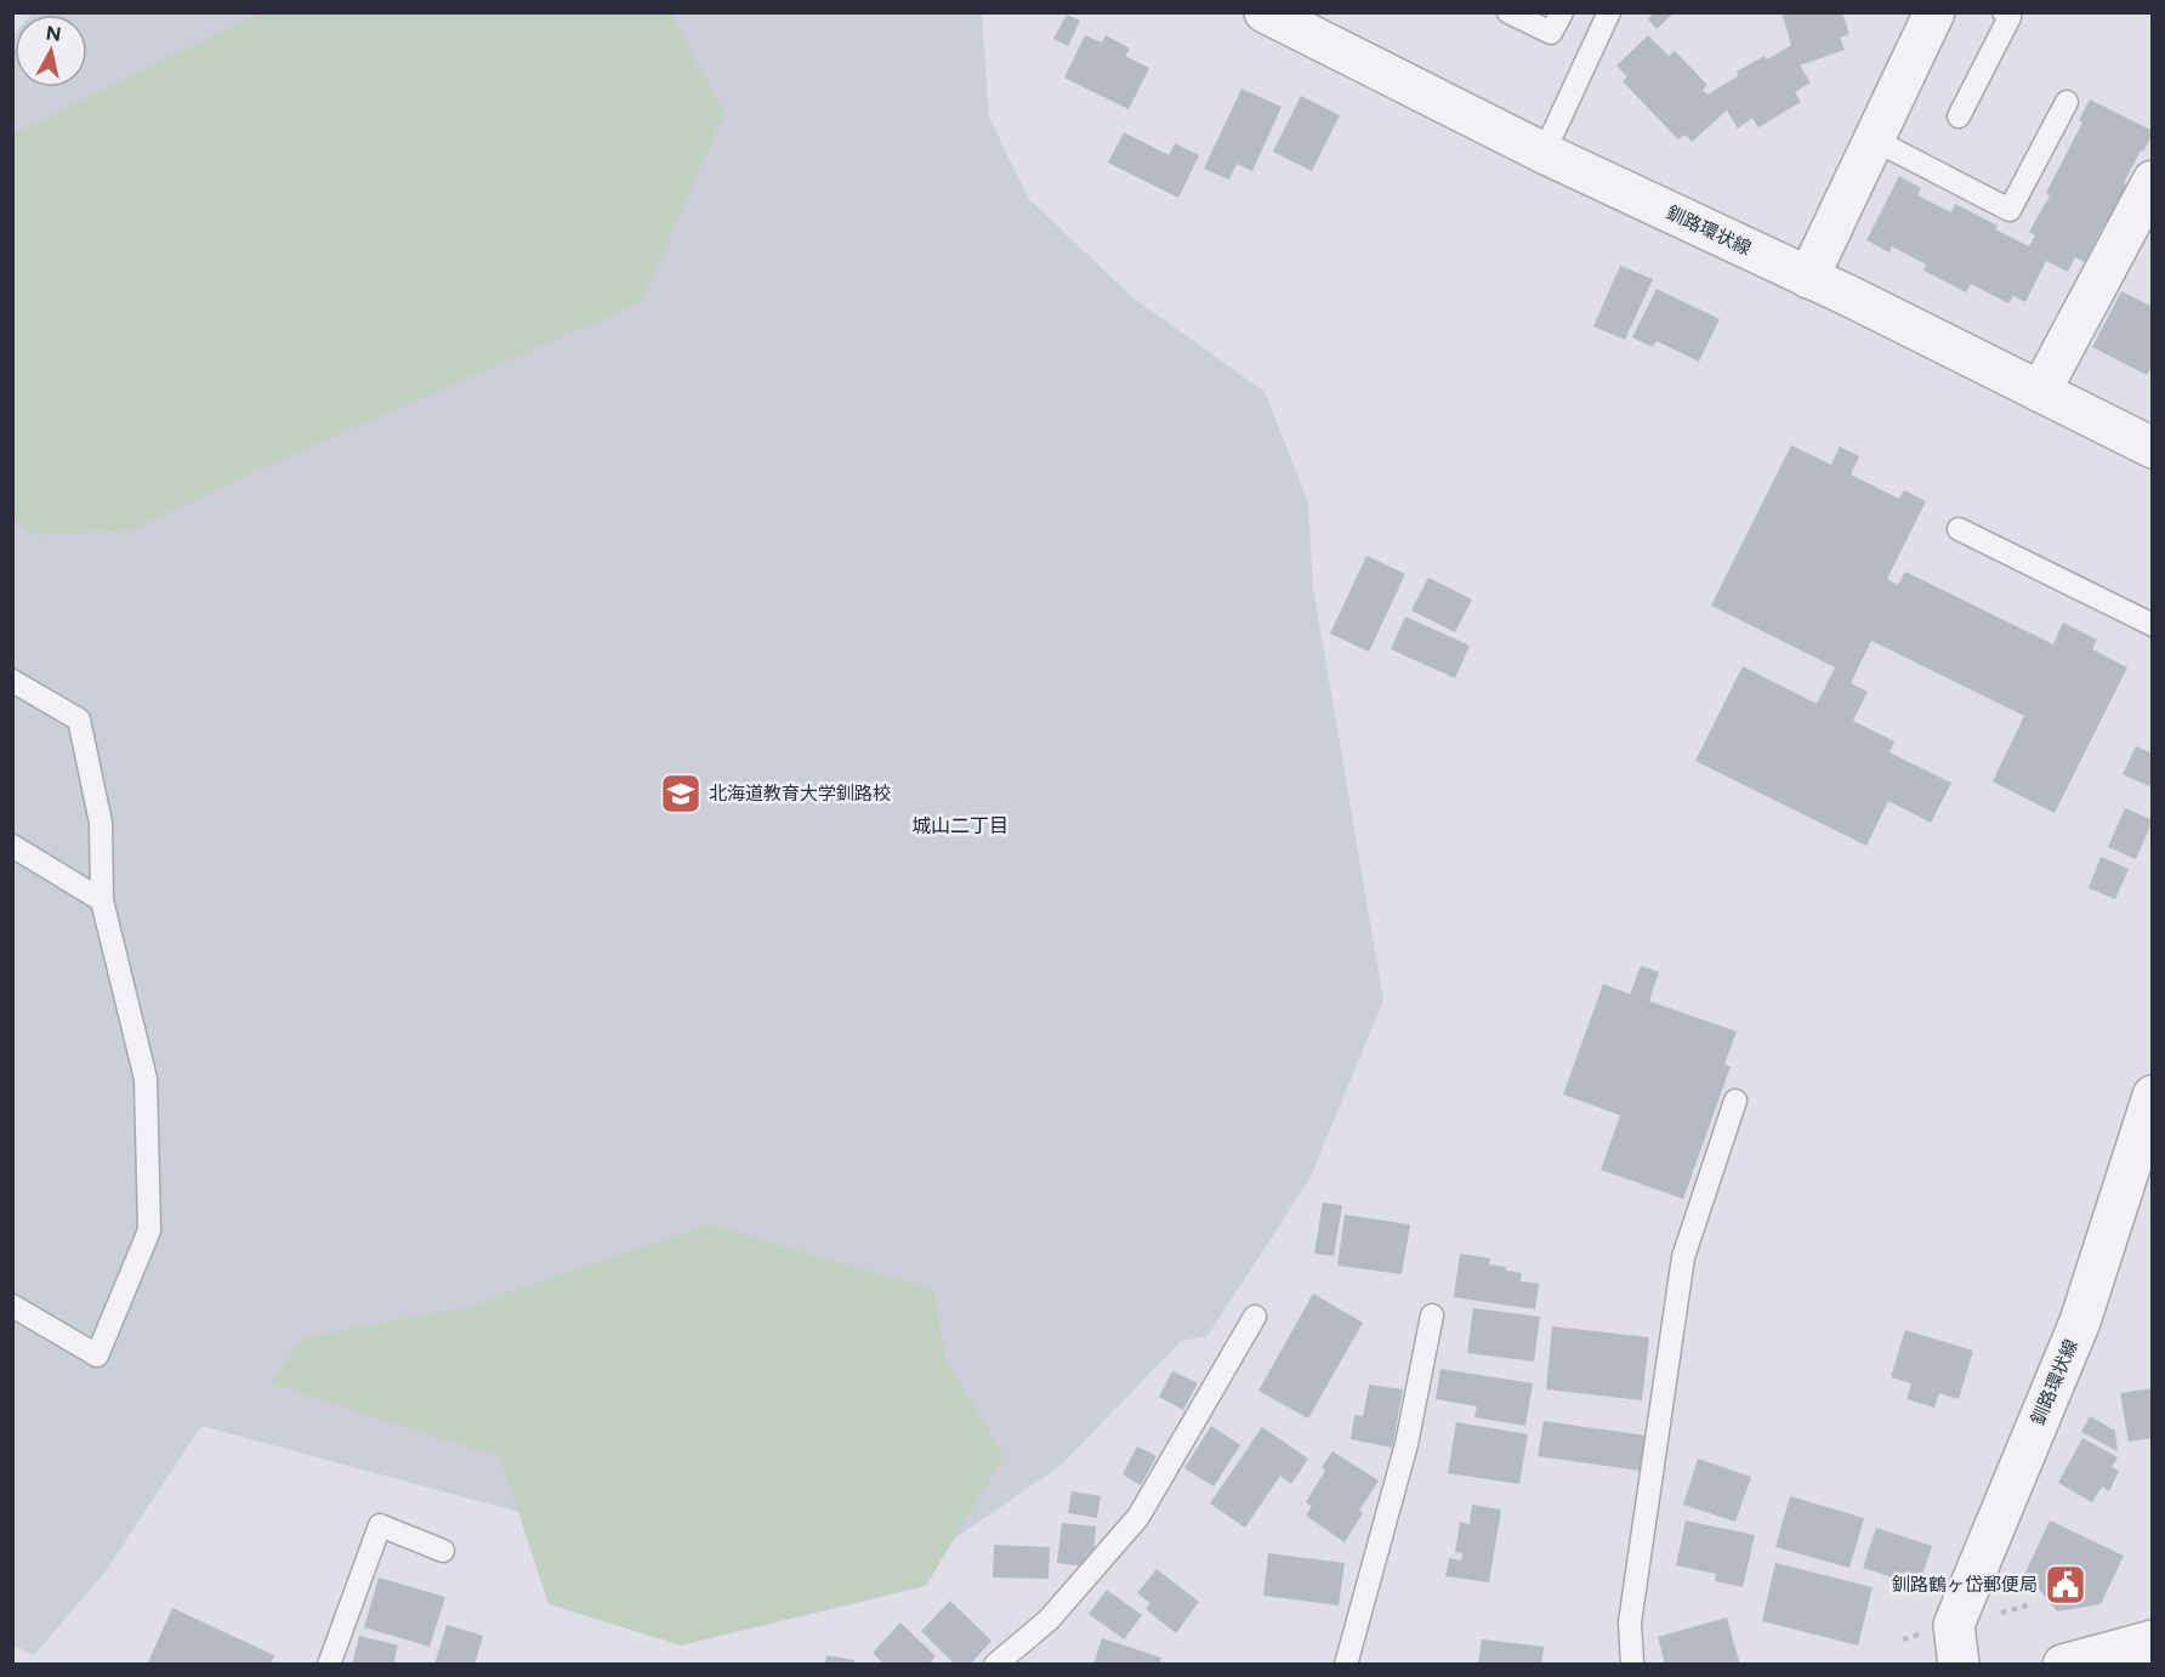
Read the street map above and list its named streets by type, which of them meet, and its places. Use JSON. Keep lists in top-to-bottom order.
{
  "streets": {
    "street": ["釧路環状線"]
  },
  "districts": ["城山二丁目"],
  "places": {
    "school or university": ["北海道教育大学釧路校"],
    "public building": ["釧路鶴ヶ岱郵便局"]
  },
  "north": "top"
}
